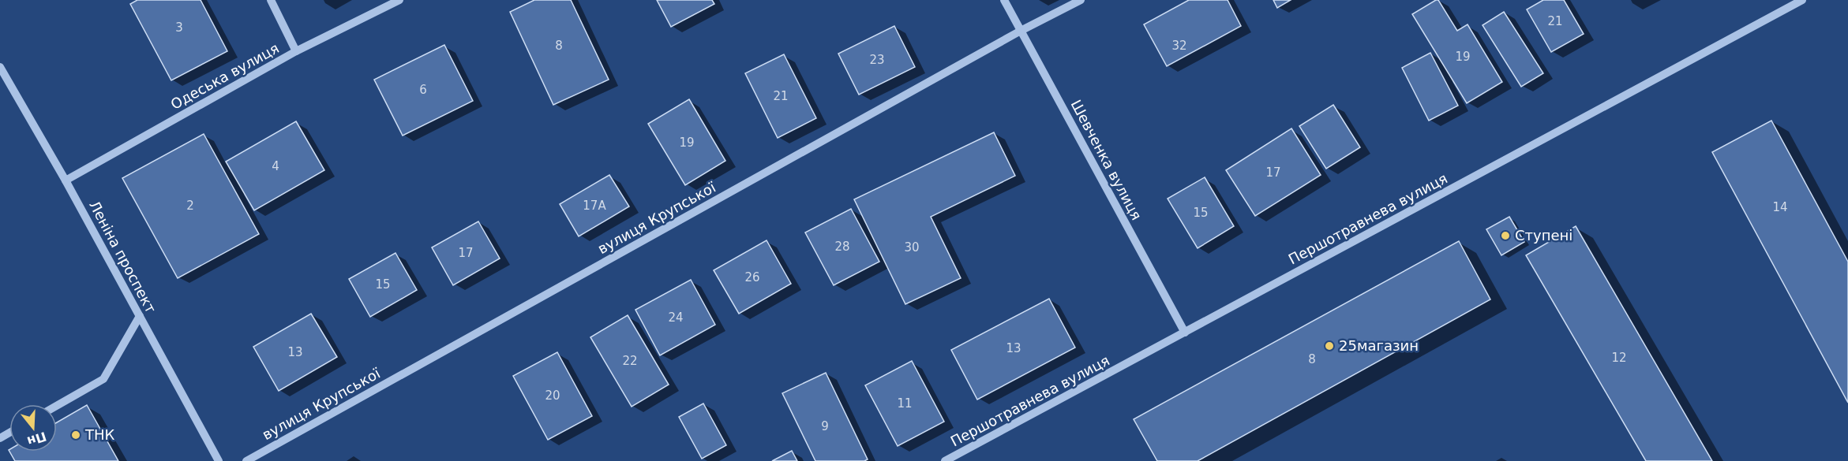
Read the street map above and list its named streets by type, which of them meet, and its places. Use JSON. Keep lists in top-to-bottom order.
{
  "streets": {
    "street": [
      "Одеська вулиця",
      "Шевченка вулиця",
      "вулиця Крупської",
      "Першотравнева вулиця",
      "Леніна проспект"
    ]
  },
  "crossings": [
    ["Одеська вулиця", "Леніна проспект"],
    ["Шевченка вулиця", "вулиця Крупської"],
    ["Шевченка вулиця", "Першотравнева вулиця"]
  ],
  "places": ["Ступені", "25магазин", "ТНК"],
  "house_numbers": [
    "21",
    "3",
    "8",
    "32",
    "19",
    "23",
    "6",
    "21",
    "19",
    "4",
    "17",
    "2",
    "17А",
    "14",
    "15",
    "28",
    "30",
    "17",
    "26",
    "15",
    "24",
    "13",
    "13",
    "12",
    "8",
    "22",
    "20",
    "11",
    "9"
  ],
  "north": "bottom"
}
